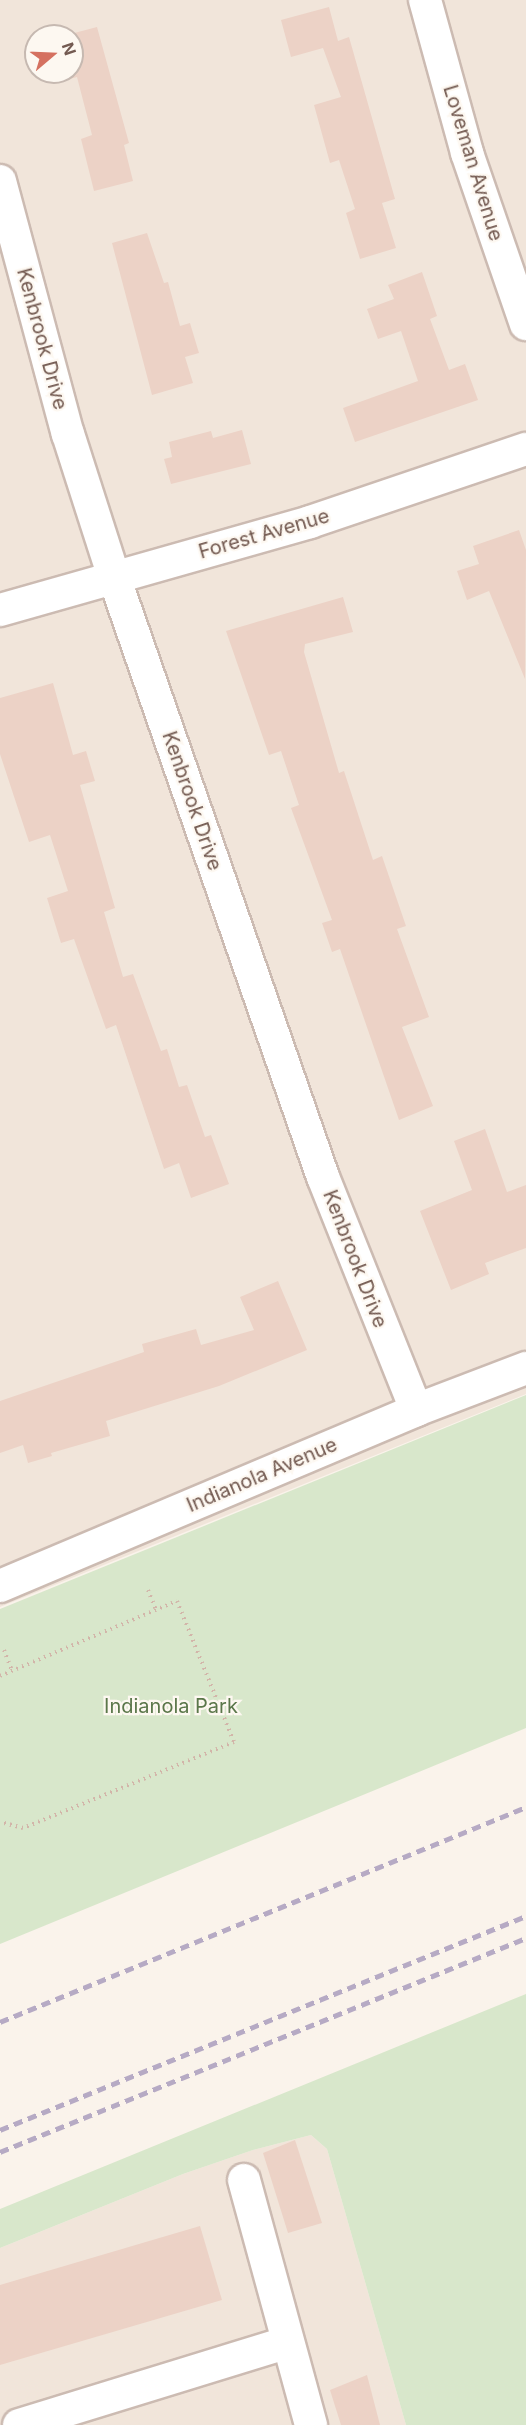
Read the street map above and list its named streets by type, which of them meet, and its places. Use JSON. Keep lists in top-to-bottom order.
{
  "streets": {
    "street": [
      "Loveman Avenue",
      "Kenbrook Drive",
      "Forest Avenue",
      "Indianola Avenue"
    ]
  },
  "crossings": [
    ["Kenbrook Drive", "Forest Avenue"],
    ["Kenbrook Drive", "Indianola Avenue"]
  ],
  "parks": ["Indianola Park"],
  "north": "right"
}
